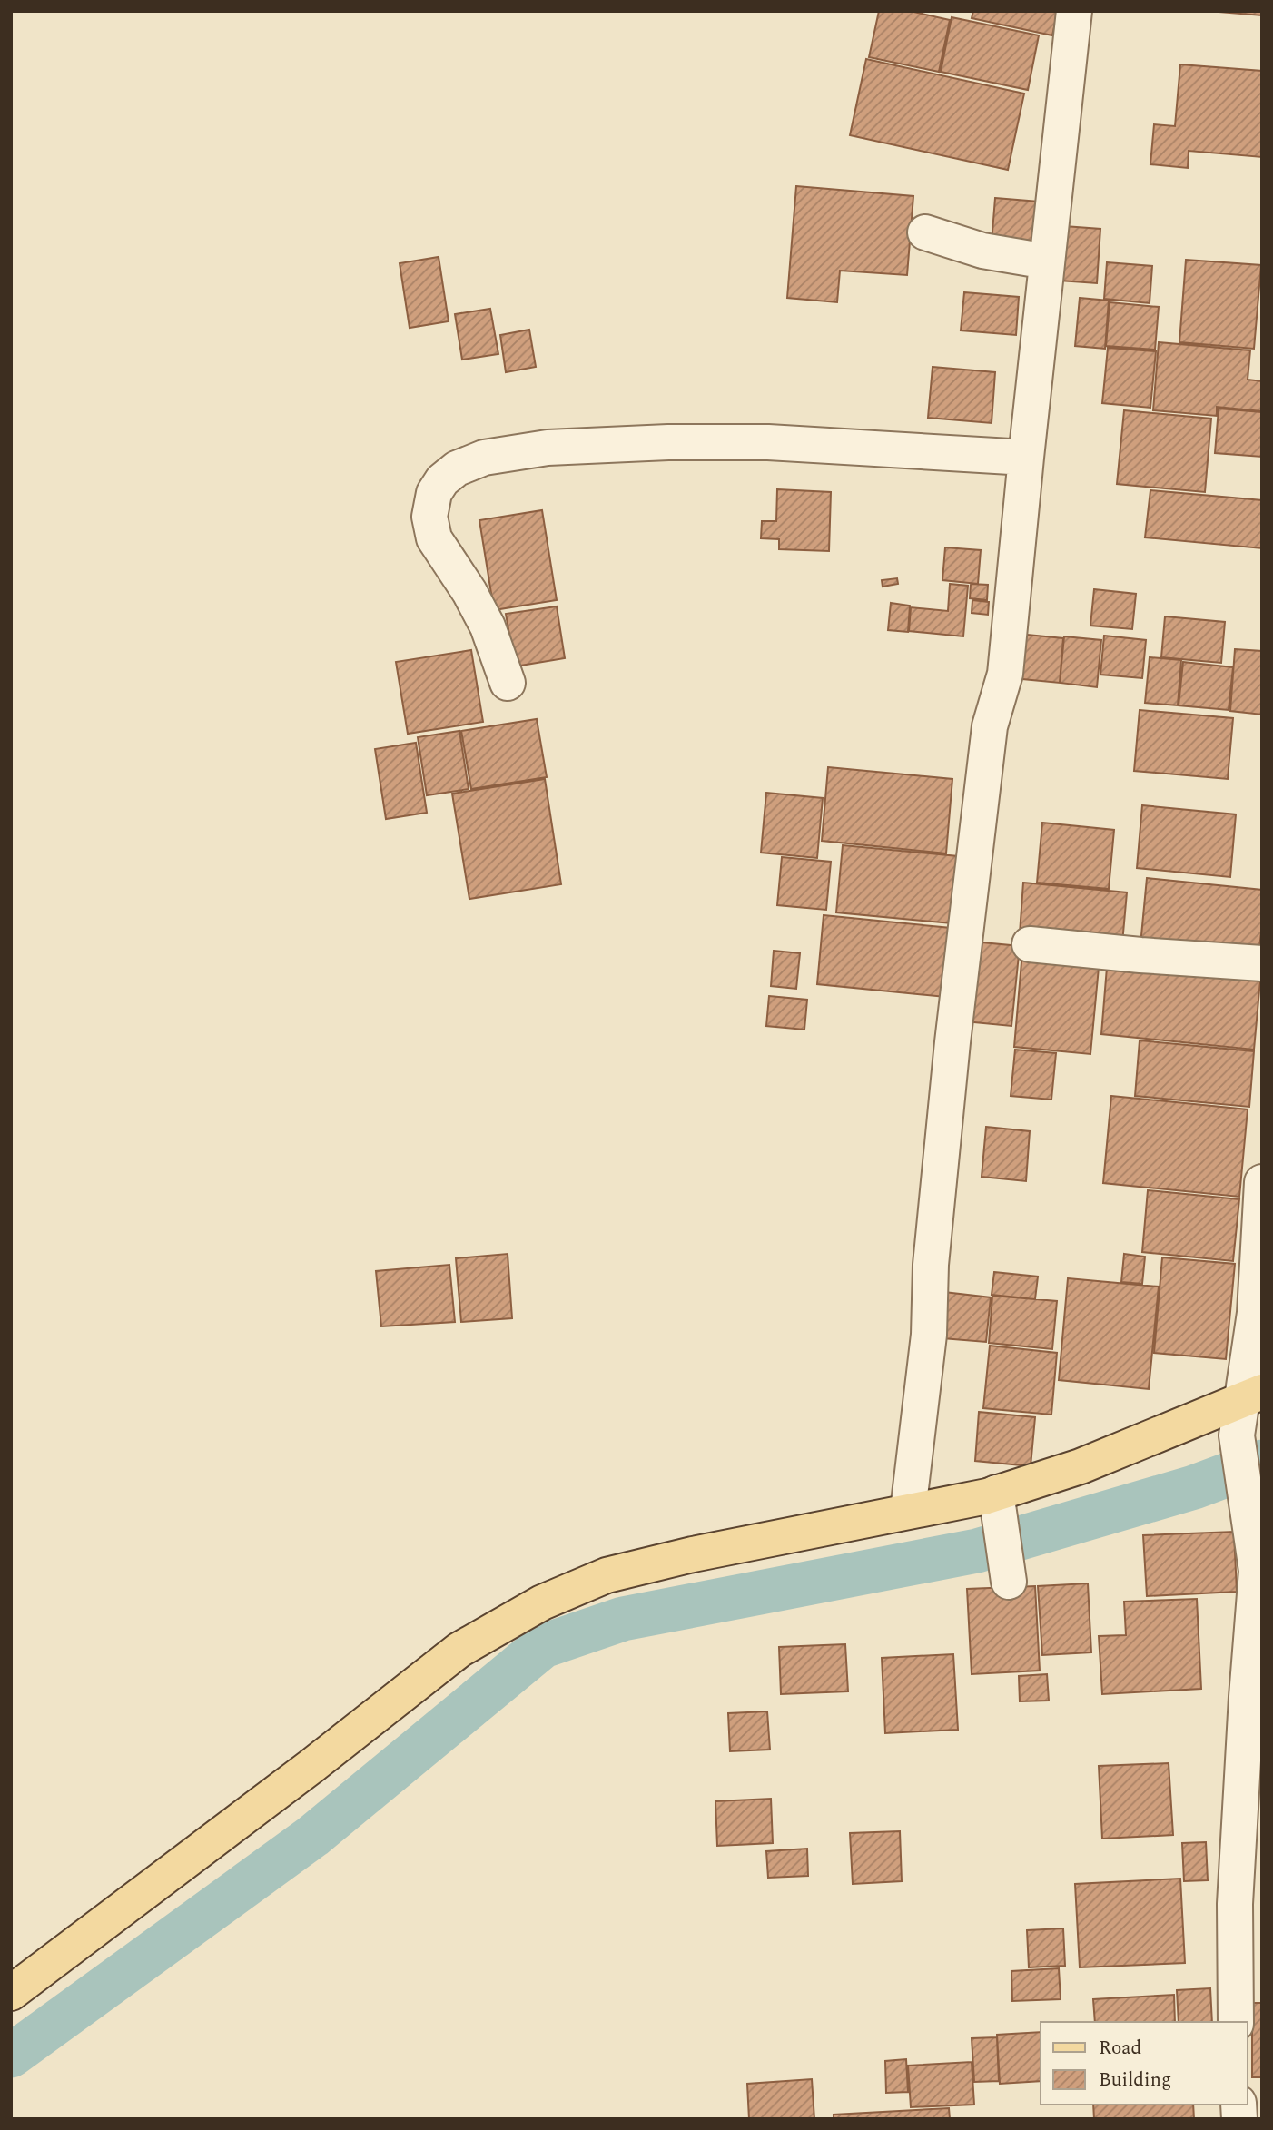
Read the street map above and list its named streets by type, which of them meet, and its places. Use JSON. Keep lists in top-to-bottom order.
{
  "legend": ["Road", "Building"]
}
